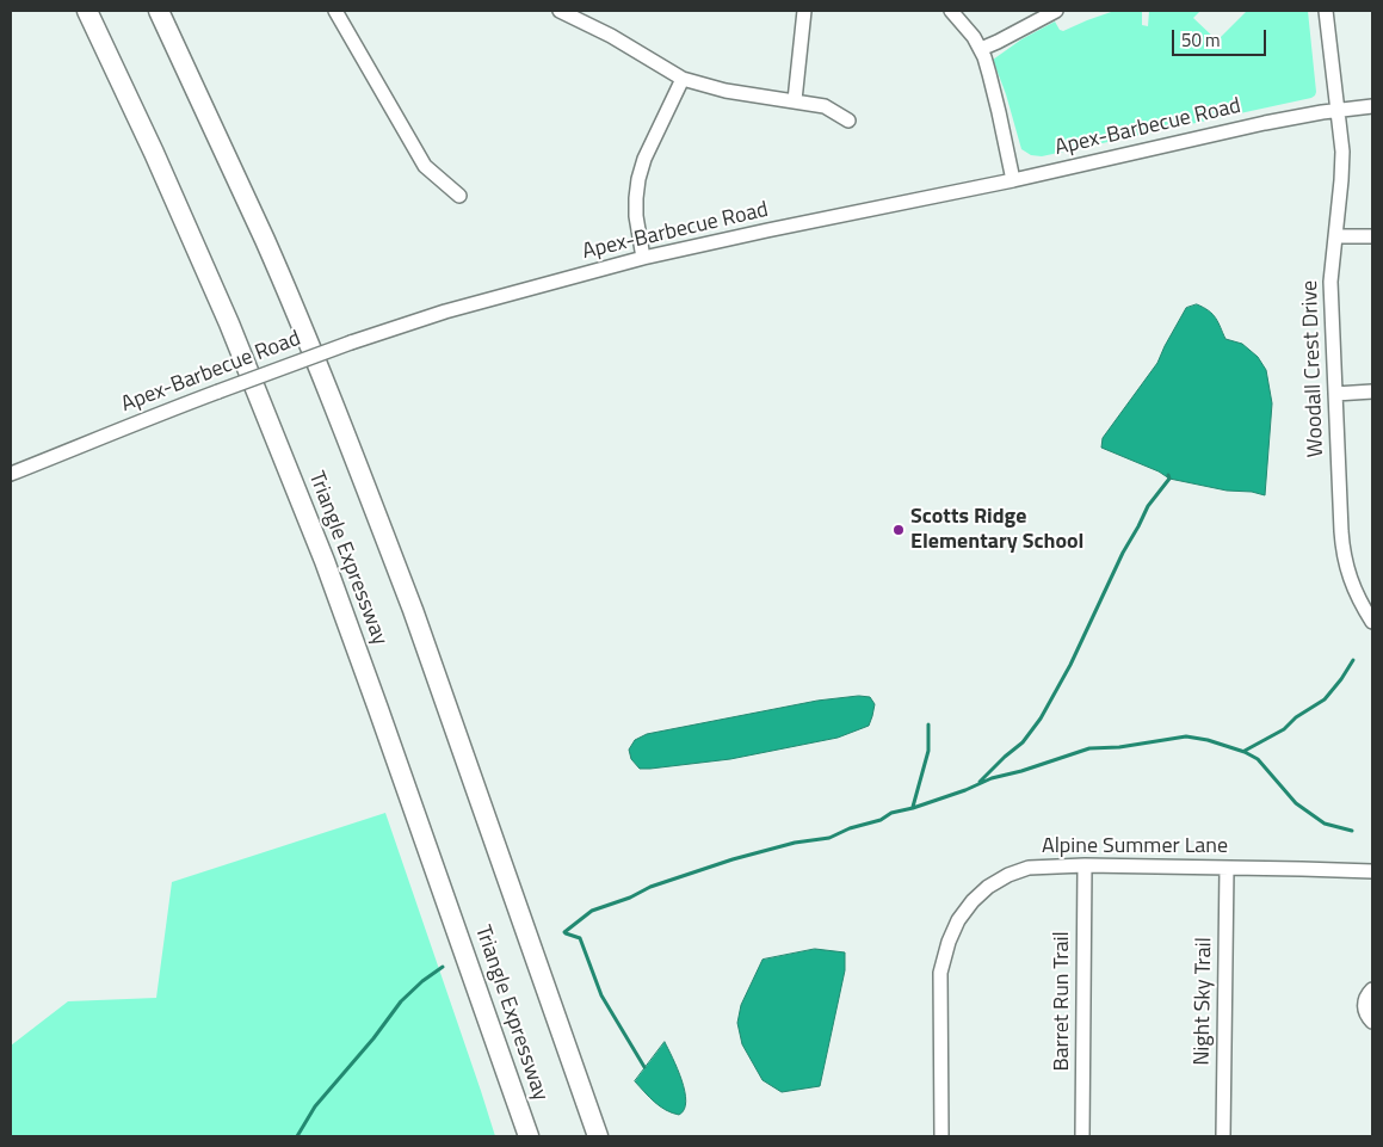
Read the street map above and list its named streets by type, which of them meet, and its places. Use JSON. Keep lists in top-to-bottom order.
{
  "streets": {
    "highway": ["Triangle Expressway"],
    "street": [
      "Apex-Barbecue Road",
      "Woodall Crest Drive",
      "Alpine Summer Lane",
      "Barret Run Trail",
      "Night Sky Trail"
    ]
  },
  "crossings": [
    ["Apex-Barbecue Road", "Woodall Crest Drive"],
    ["Alpine Summer Lane", "Barret Run Trail"],
    ["Alpine Summer Lane", "Night Sky Trail"]
  ],
  "places": ["Scotts Ridge Elementary School"],
  "scale_bar": "50 m"
}
